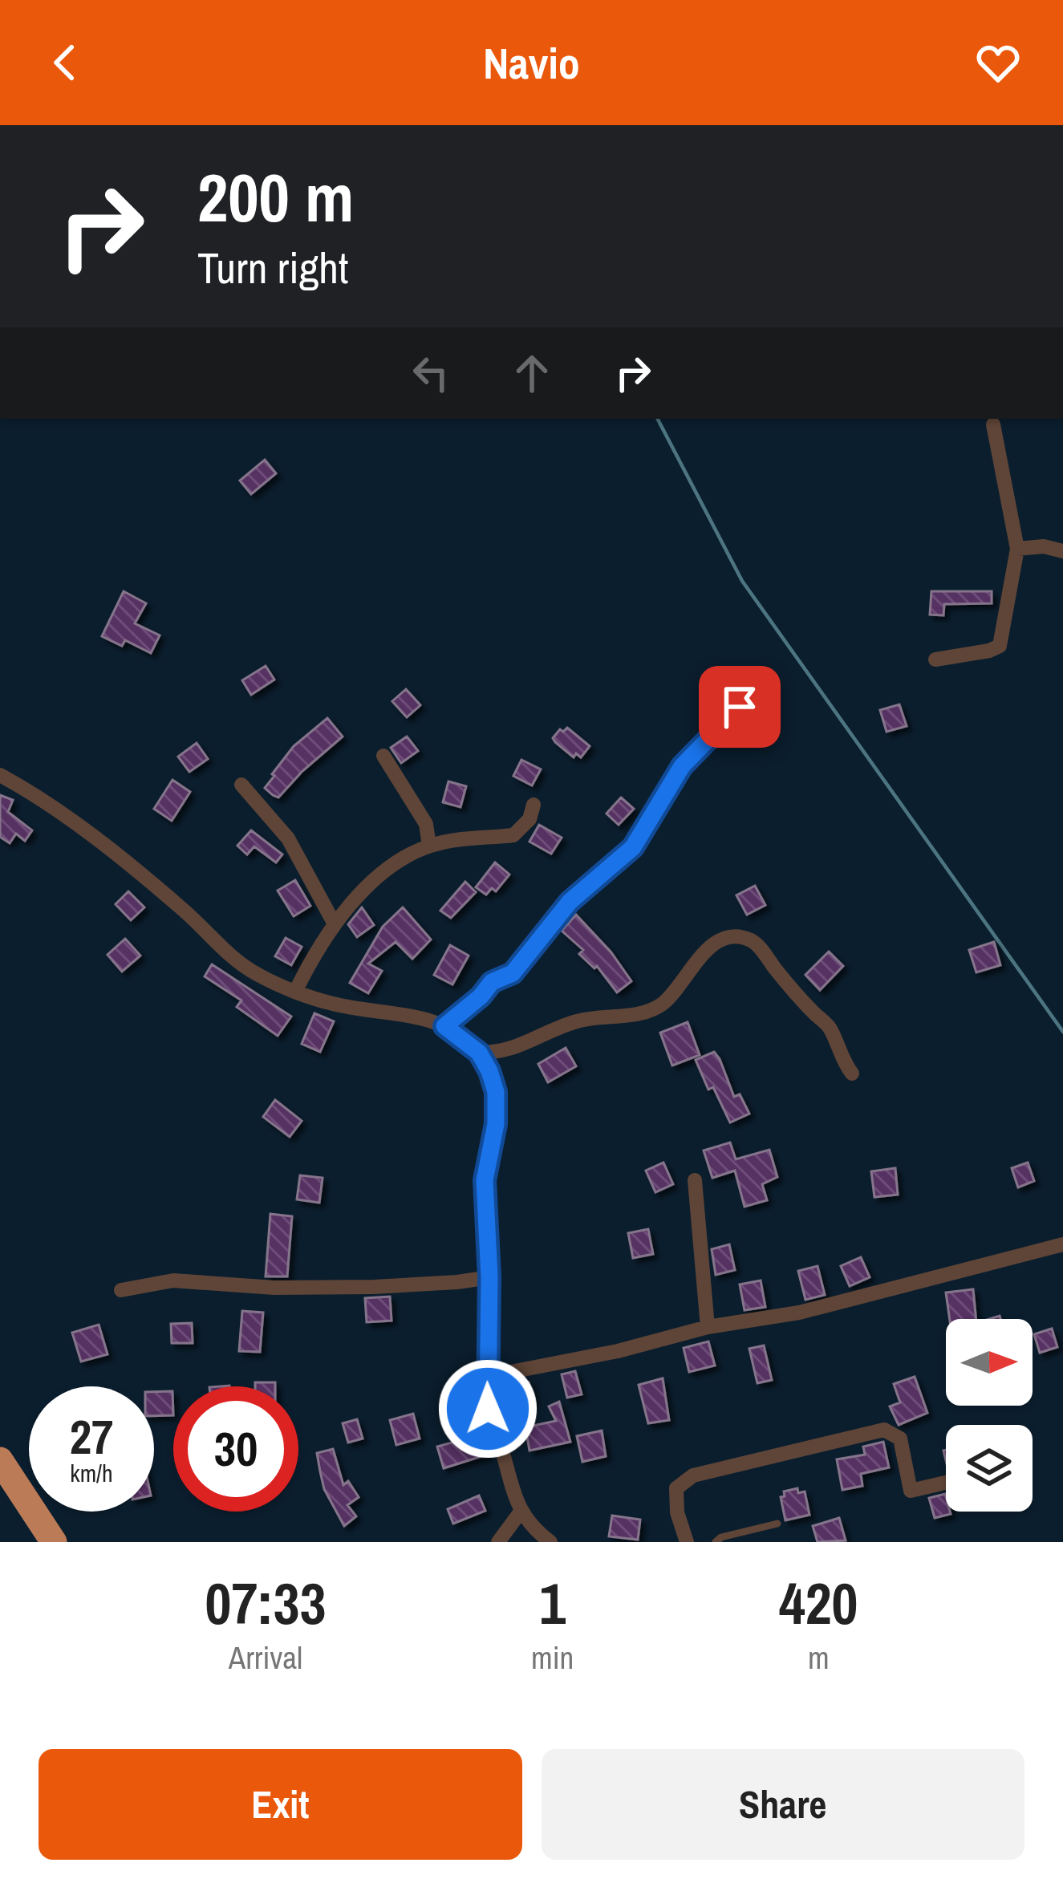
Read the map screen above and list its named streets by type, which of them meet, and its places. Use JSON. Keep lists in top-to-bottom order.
{
  "north": "right",
  "page": {
    "header": "Navio",
    "turn": ["200 m", "Turn right"],
    "speed": "27 km/h",
    "limit": "30",
    "eta": [
      "07:33",
      "Arrival",
      "1",
      "min",
      "420",
      "m"
    ],
    "buttons": ["Exit", "Share"]
  }
}
